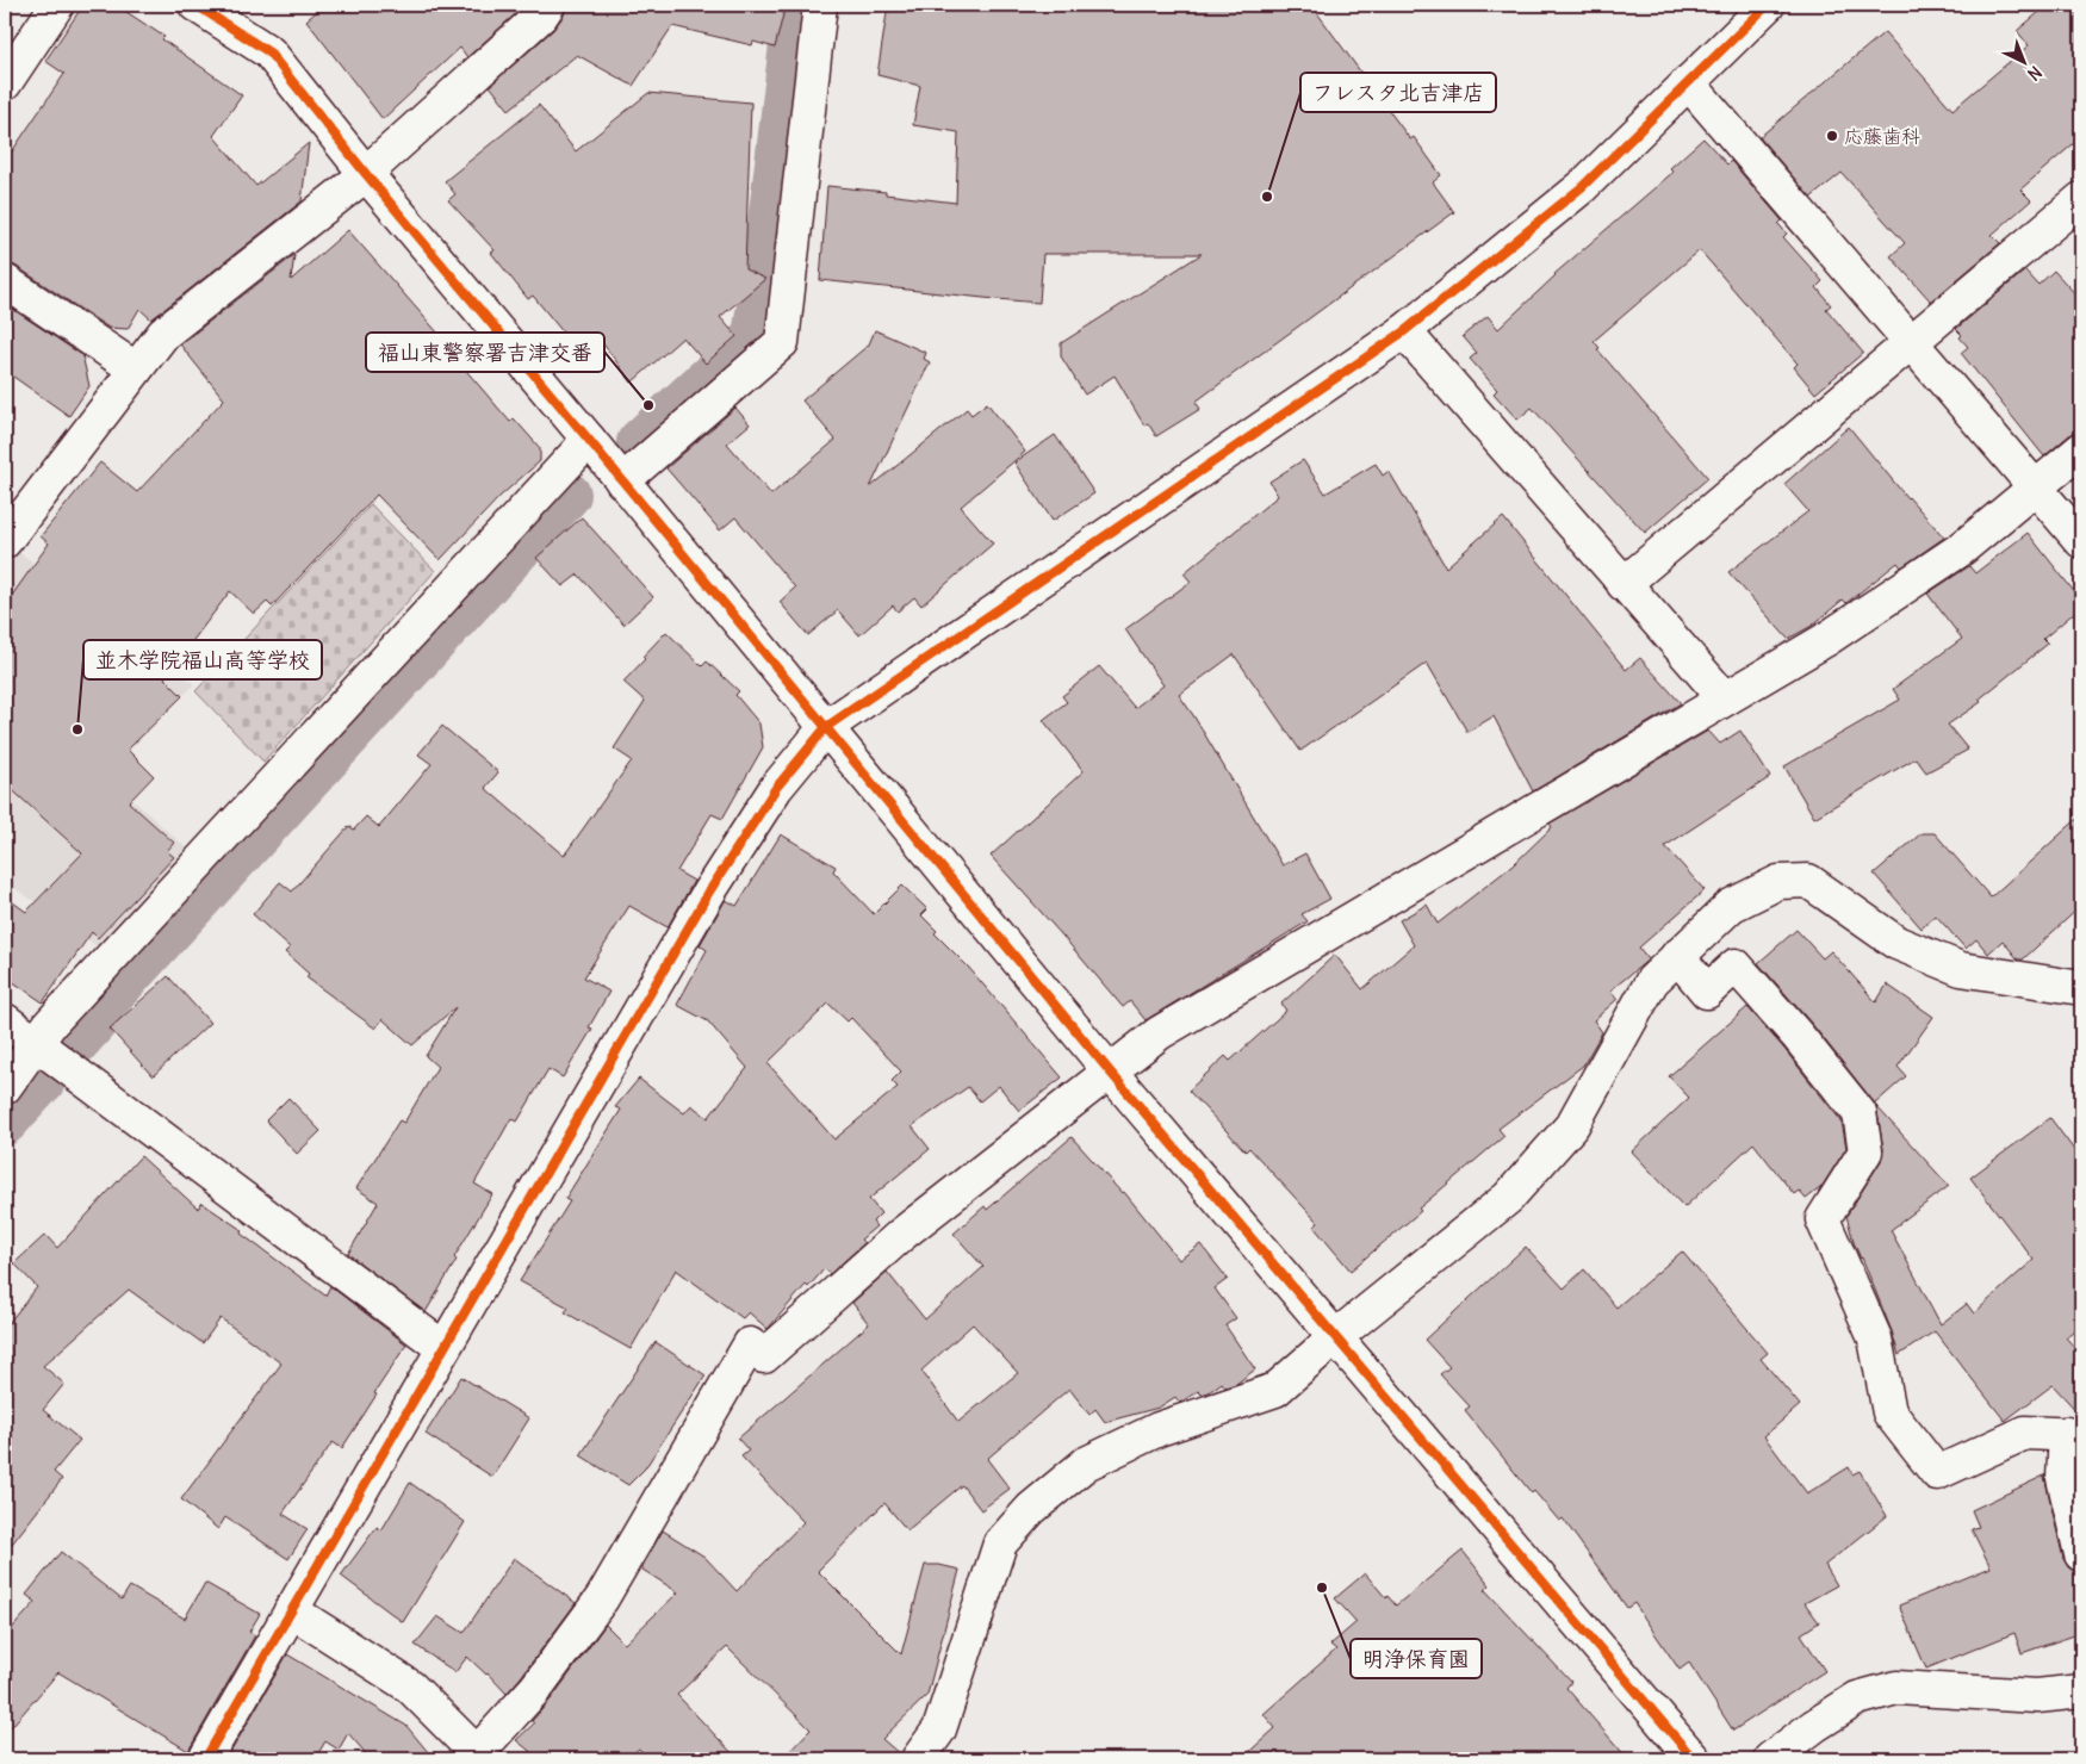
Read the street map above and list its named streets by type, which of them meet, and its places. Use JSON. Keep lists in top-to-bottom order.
{
  "places": [
    "応藤歯科",
    "フレスタ北吉津店",
    "福山東警察署吉津交番",
    "並木学院福山高等学校",
    "明浄保育園"
  ],
  "north": "bottom right"
}
